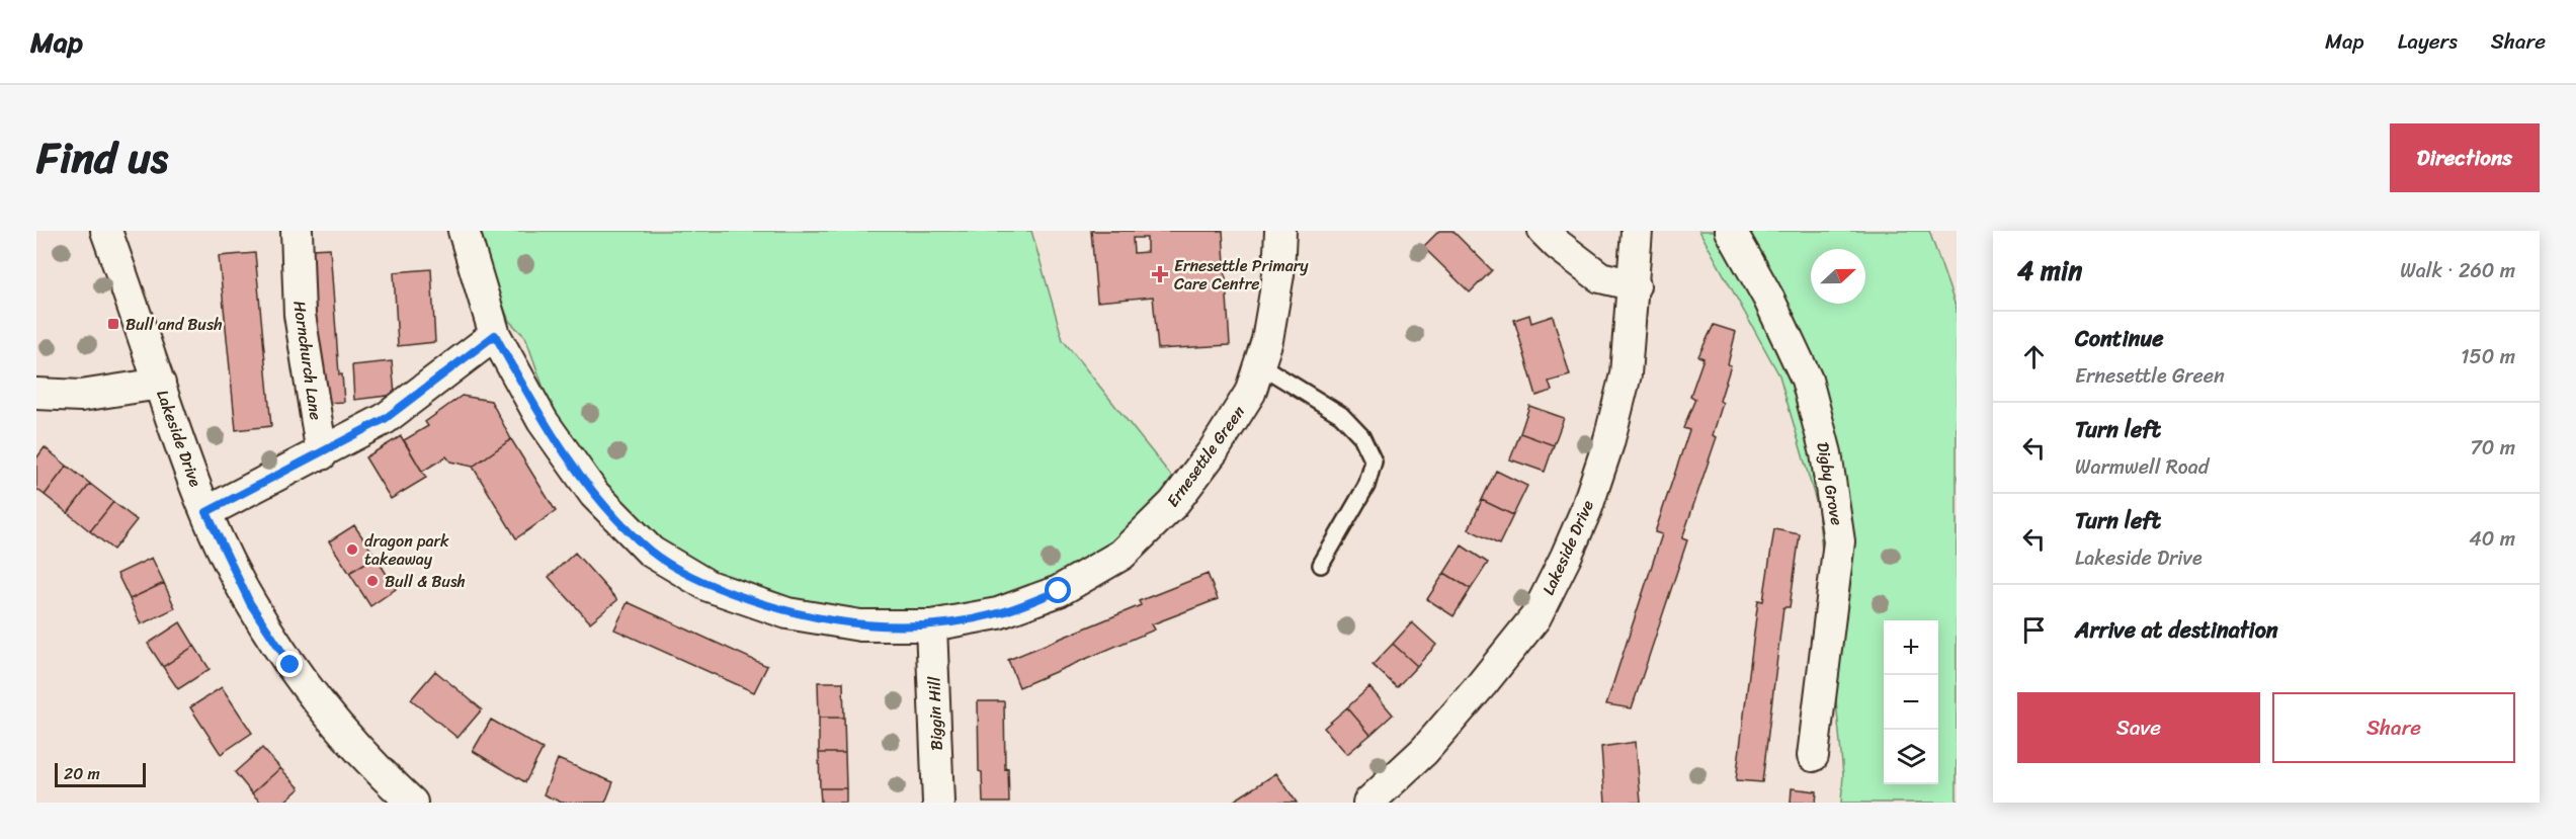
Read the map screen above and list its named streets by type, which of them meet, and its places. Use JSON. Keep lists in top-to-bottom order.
{
  "streets": {
    "street": [
      "Hornchurch Lane",
      "Lakeside Drive",
      "Ernesettle Green",
      "Digby Grove",
      "Biggin Hill"
    ]
  },
  "crossings": [
    ["Ernesettle Green", "Biggin Hill"]
  ],
  "places": {
    "health": ["Ernesettle Primary Care Centre"],
    "transit": ["Bull and Bush"],
    "other": ["dragon park takeaway", "Bull & Bush"]
  },
  "scale_bar": "20 m",
  "north": "right",
  "page": {
    "header": "Map",
    "nav": ["Map", "Layers", "Share"],
    "title": "Find us",
    "buttons": [
      "Directions",
      ["Save", "Share"]
    ],
    "heading": ["4 min", "Walk · 260 m"],
    "list": [
      ["Continue", "Ernesettle Green", "150 m"],
      ["Turn left", "Warmwell Road", "70 m"],
      ["Turn left", "Lakeside Drive", "40 m"],
      "Arrive at destination"
    ],
    "map_buttons": ["+", "−"],
    "scale": "20 m"
  }
}
